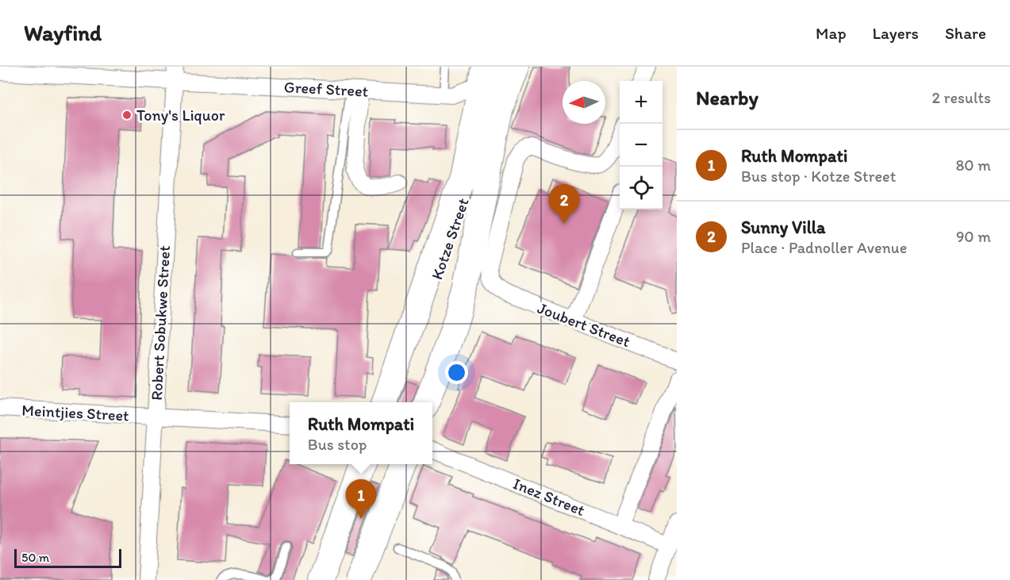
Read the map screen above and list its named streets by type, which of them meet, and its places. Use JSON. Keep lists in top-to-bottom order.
{
  "streets": {
    "main road": ["Kotze Street"],
    "street": [
      "Greef Street",
      "Robert Sobukwe Street",
      "Joubert Street",
      "Meintjies Street",
      "Inez Street"
    ]
  },
  "crossings": [
    ["Greef Street", "Kotze Street"],
    ["Greef Street", "Robert Sobukwe Street"],
    ["Robert Sobukwe Street", "Meintjies Street"]
  ],
  "places": ["Tony's Liquor"],
  "scale_bar": "50 m",
  "north": "left",
  "page": {
    "header": "Wayfind",
    "nav": ["Map", "Layers", "Share"],
    "heading": ["Nearby", "2 results"],
    "map_buttons": ["+", "−"],
    "list": [
      {
        "mark": "1",
        "name": "Ruth Mompati",
        "note": "Bus stop · Kotze Street",
        "value": "80 m"
      },
      {
        "mark": "2",
        "name": "Sunny Villa",
        "note": "Place · Padnoller Avenue",
        "value": "90 m"
      }
    ],
    "pins": ["2", "1"],
    "popup": ["Ruth Mompati", "Bus stop"],
    "scale": "50 m"
  }
}
